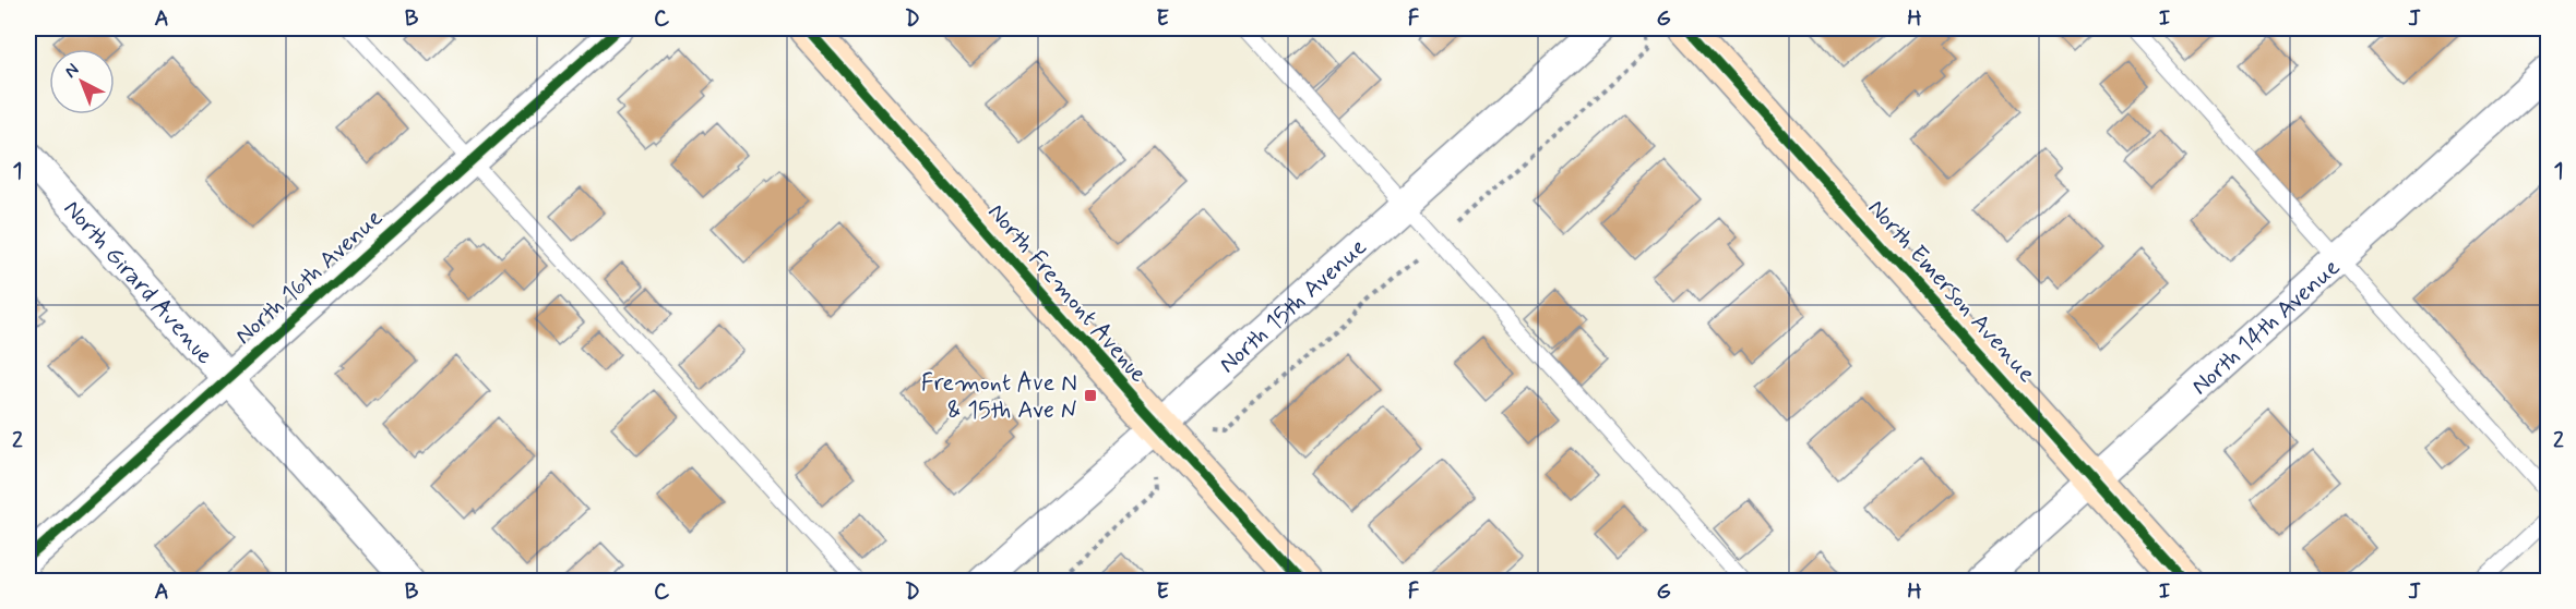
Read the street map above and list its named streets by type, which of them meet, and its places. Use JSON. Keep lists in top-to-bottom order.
{
  "streets": {
    "street": [
      "North 16th Avenue",
      "North Girard Avenue",
      "North Emerson Avenue",
      "North Fremont Avenue",
      "North 15th Avenue",
      "North 14th Avenue"
    ]
  },
  "crossings": [
    ["North 16th Avenue", "North Girard Avenue"],
    ["North Emerson Avenue", "North 14th Avenue"],
    ["North Fremont Avenue", "North 15th Avenue"]
  ],
  "places": {
    "transit": ["Fremont Ave N & 15th Ave N"]
  },
  "north": "top left",
  "grid": {
    "columns": [
      "A",
      "B",
      "C",
      "D",
      "E",
      "F",
      "G",
      "H",
      "I",
      "J"
    ],
    "rows": ["1", "2"]
  }
}
